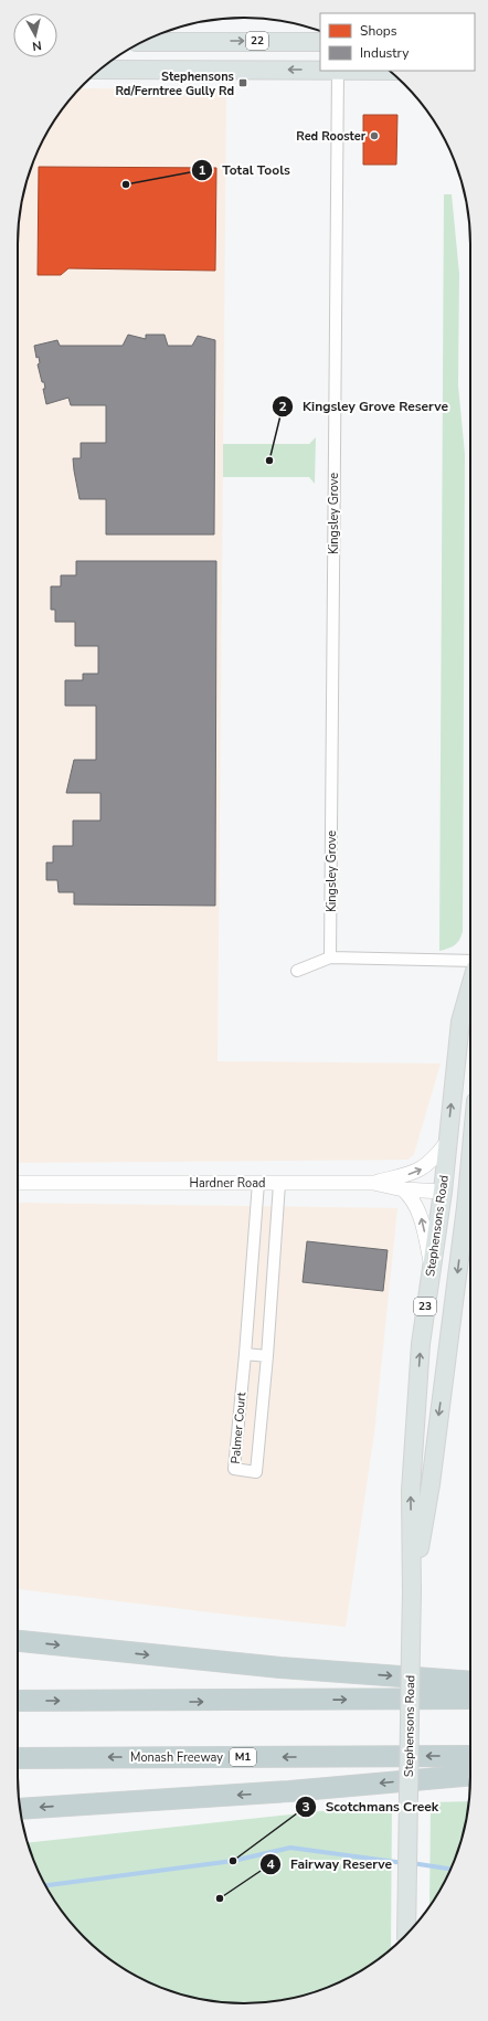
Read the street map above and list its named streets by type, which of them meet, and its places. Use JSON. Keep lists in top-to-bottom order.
{
  "streets": {
    "highway": ["Monash Freeway", "M1"],
    "main road": ["22", "Stephensons Road", "23"],
    "street": ["Kingsley Grove", "Hardner Road", "Palmer Court"]
  },
  "crossings": [
    ["Hardner Road", "Stephensons Road"],
    ["Hardner Road", "Palmer Court"]
  ],
  "places": {
    "transit": ["Stephensons Rd/Ferntree Gully Rd"],
    "other": [
      "Red Rooster",
      "Total Tools",
      "Kingsley Grove Reserve",
      "Scotchmans Creek",
      "Fairway Reserve"
    ]
  },
  "legend": ["Shops", "Industry"],
  "north": "bottom"
}
